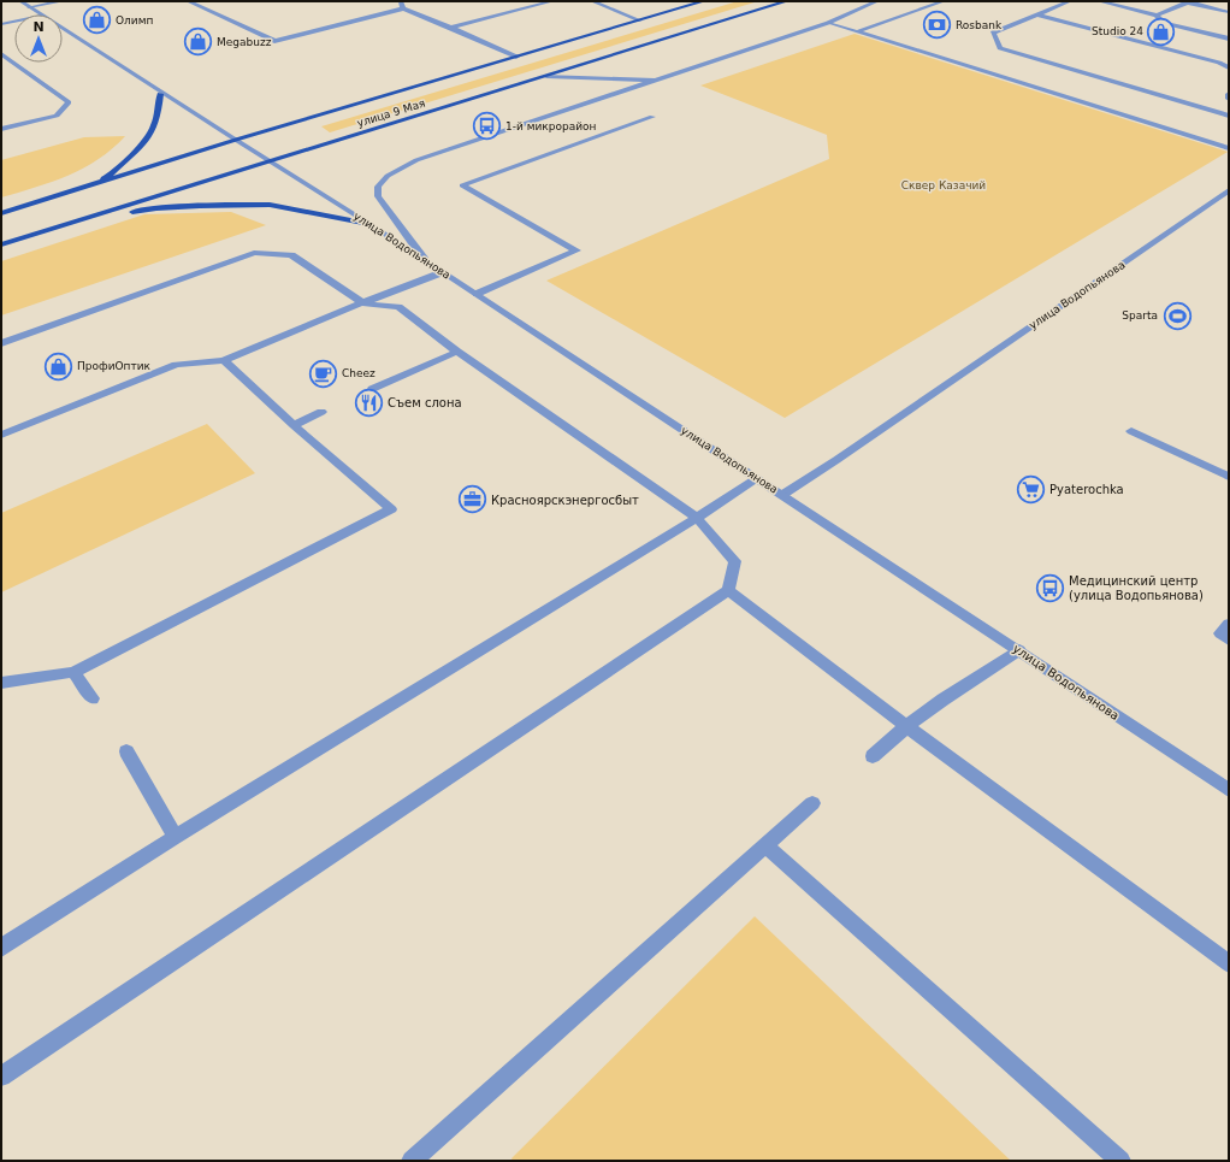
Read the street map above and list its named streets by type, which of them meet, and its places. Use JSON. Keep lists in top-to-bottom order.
{
  "streets": {
    "main road": ["улица 9 Мая"],
    "street": ["улица Водопьянова"]
  },
  "crossings": [
    ["улица 9 Мая", "улица Водопьянова"]
  ],
  "parks": ["Сквер Казачий"],
  "places": {
    "shop": [
      "Олимп",
      "Studio 24",
      "Megabuzz",
      "ПрофиОптик"
    ],
    "bank": ["Rosbank"],
    "bus stop": ["1-й микрорайон", "Медицинский центр (улица Водопьянова)"],
    "sports": ["Sparta"],
    "cafe": ["Cheez"],
    "restaurant": ["Съем слона"],
    "supermarket": ["Pyaterochka"],
    "office": ["Красноярскэнергосбыт"]
  },
  "north": "top"
}
